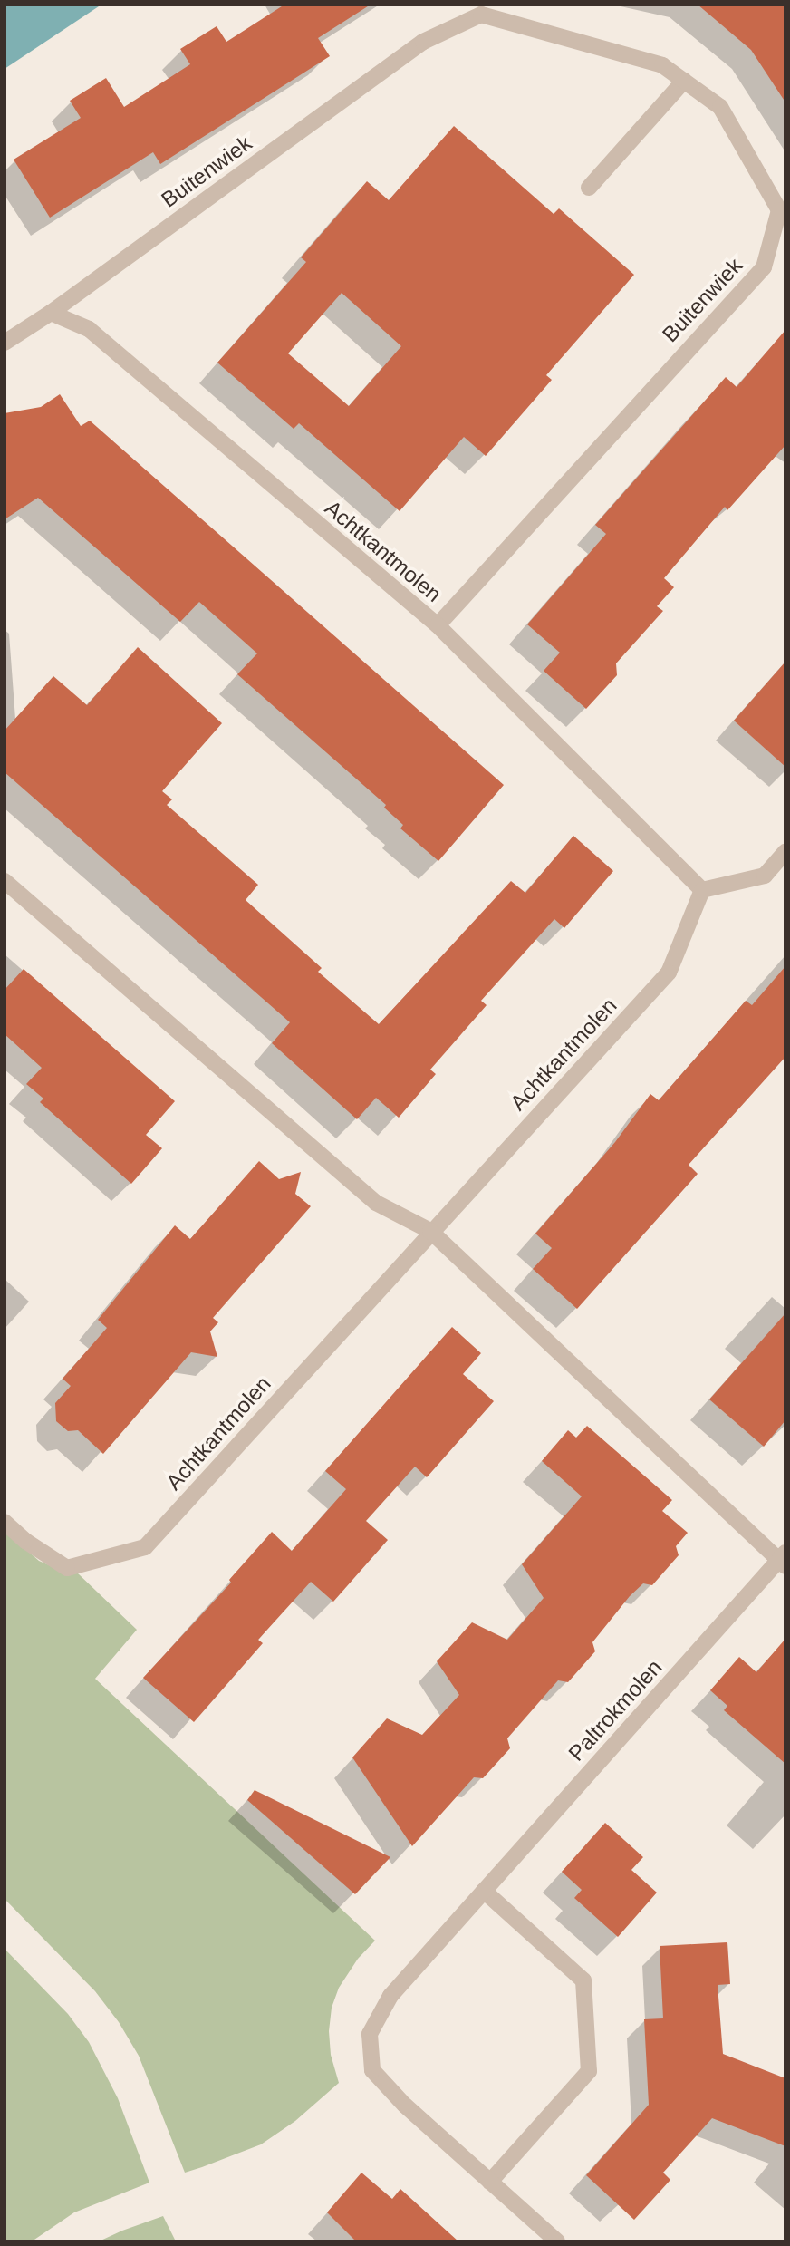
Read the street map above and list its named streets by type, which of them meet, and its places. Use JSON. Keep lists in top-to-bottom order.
{
  "streets": {
    "street": ["Buitenwiek", "Achtkantmolen", "Paltrokmolen"]
  },
  "crossings": [
    ["Buitenwiek", "Achtkantmolen"]
  ]
}
